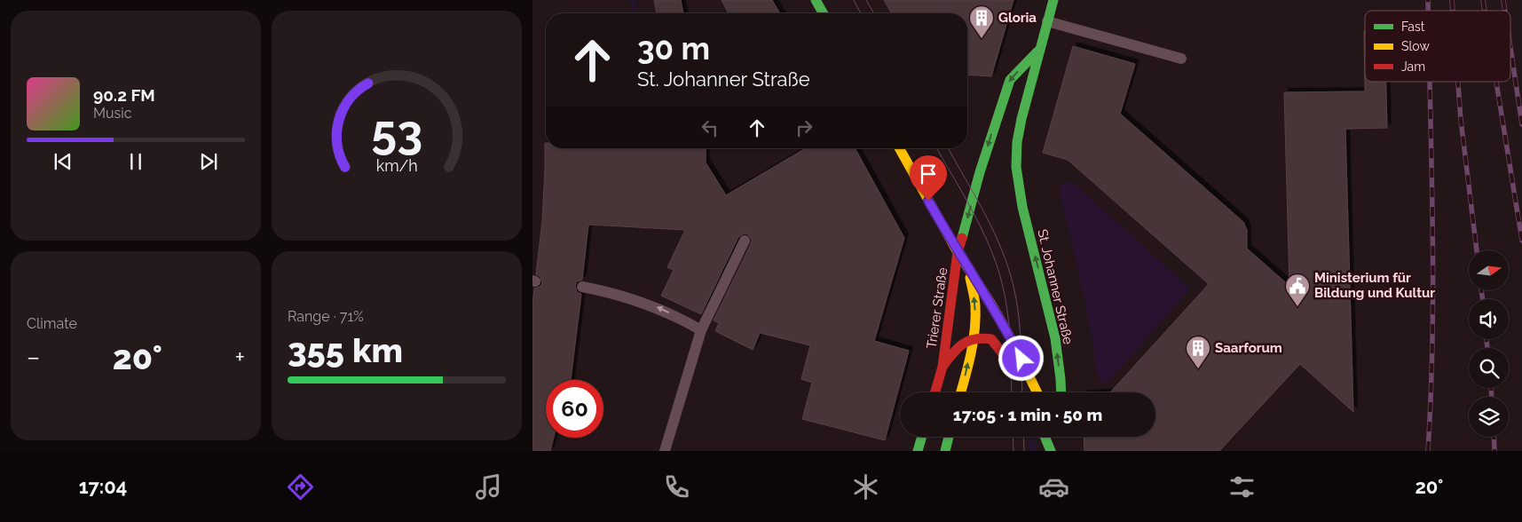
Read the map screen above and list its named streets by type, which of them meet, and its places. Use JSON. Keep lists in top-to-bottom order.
{
  "streets": {
    "main road": ["St. Johanner Straße", "Trierer Straße"]
  },
  "crossings": [
    ["St. Johanner Straße", "Trierer Straße"]
  ],
  "places": {
    "building": ["Gloria", "Saarforum"],
    "public building": ["Ministerium für Bildung und Kultur"]
  },
  "legend": ["Fast", "Slow", "Jam"],
  "north": "right",
  "page": {
    "turn": ["30 m", "St. Johanner Straße"],
    "song": ["90.2 FM", "Music"],
    "tile": [
      "Climate",
      ["Range · 71%", "355 km"]
    ],
    "heat": ["−", "20°", "+"],
    "limit": "60",
    "trip": "17:05 · 1 min · 50 m",
    "tabs": ["17:04", "20°"],
    "gauge": ["53", "km/h"]
  }
}
